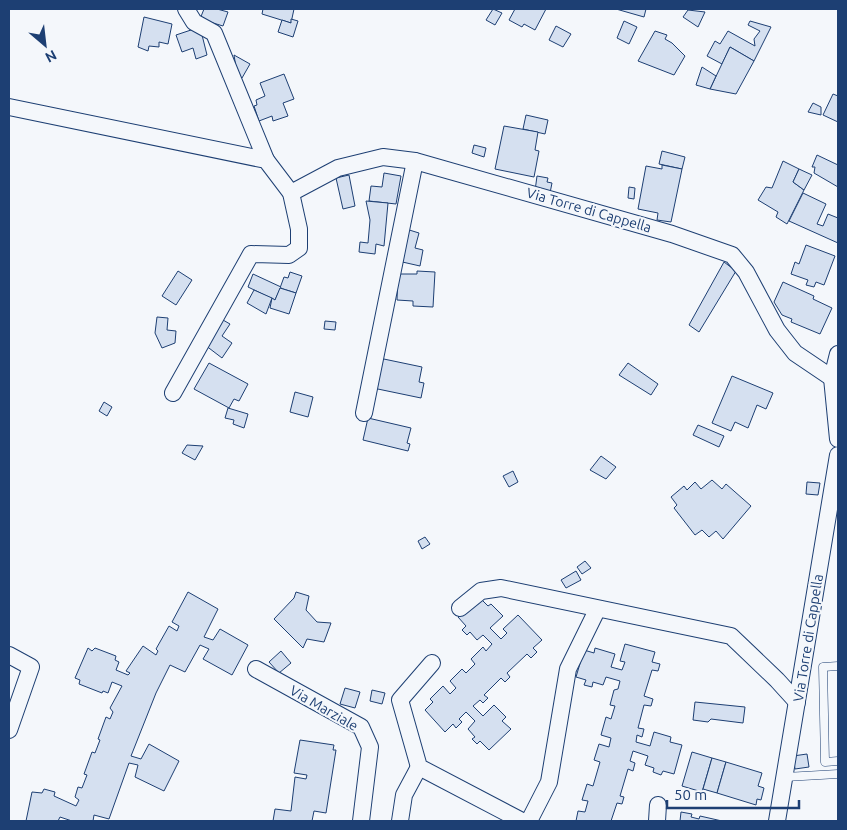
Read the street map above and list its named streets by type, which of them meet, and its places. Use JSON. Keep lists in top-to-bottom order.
{
  "streets": {
    "street": ["Via Torre di Cappella", "Via Marziale"]
  },
  "scale_bar": "50 m",
  "north": "bottom right"
}
